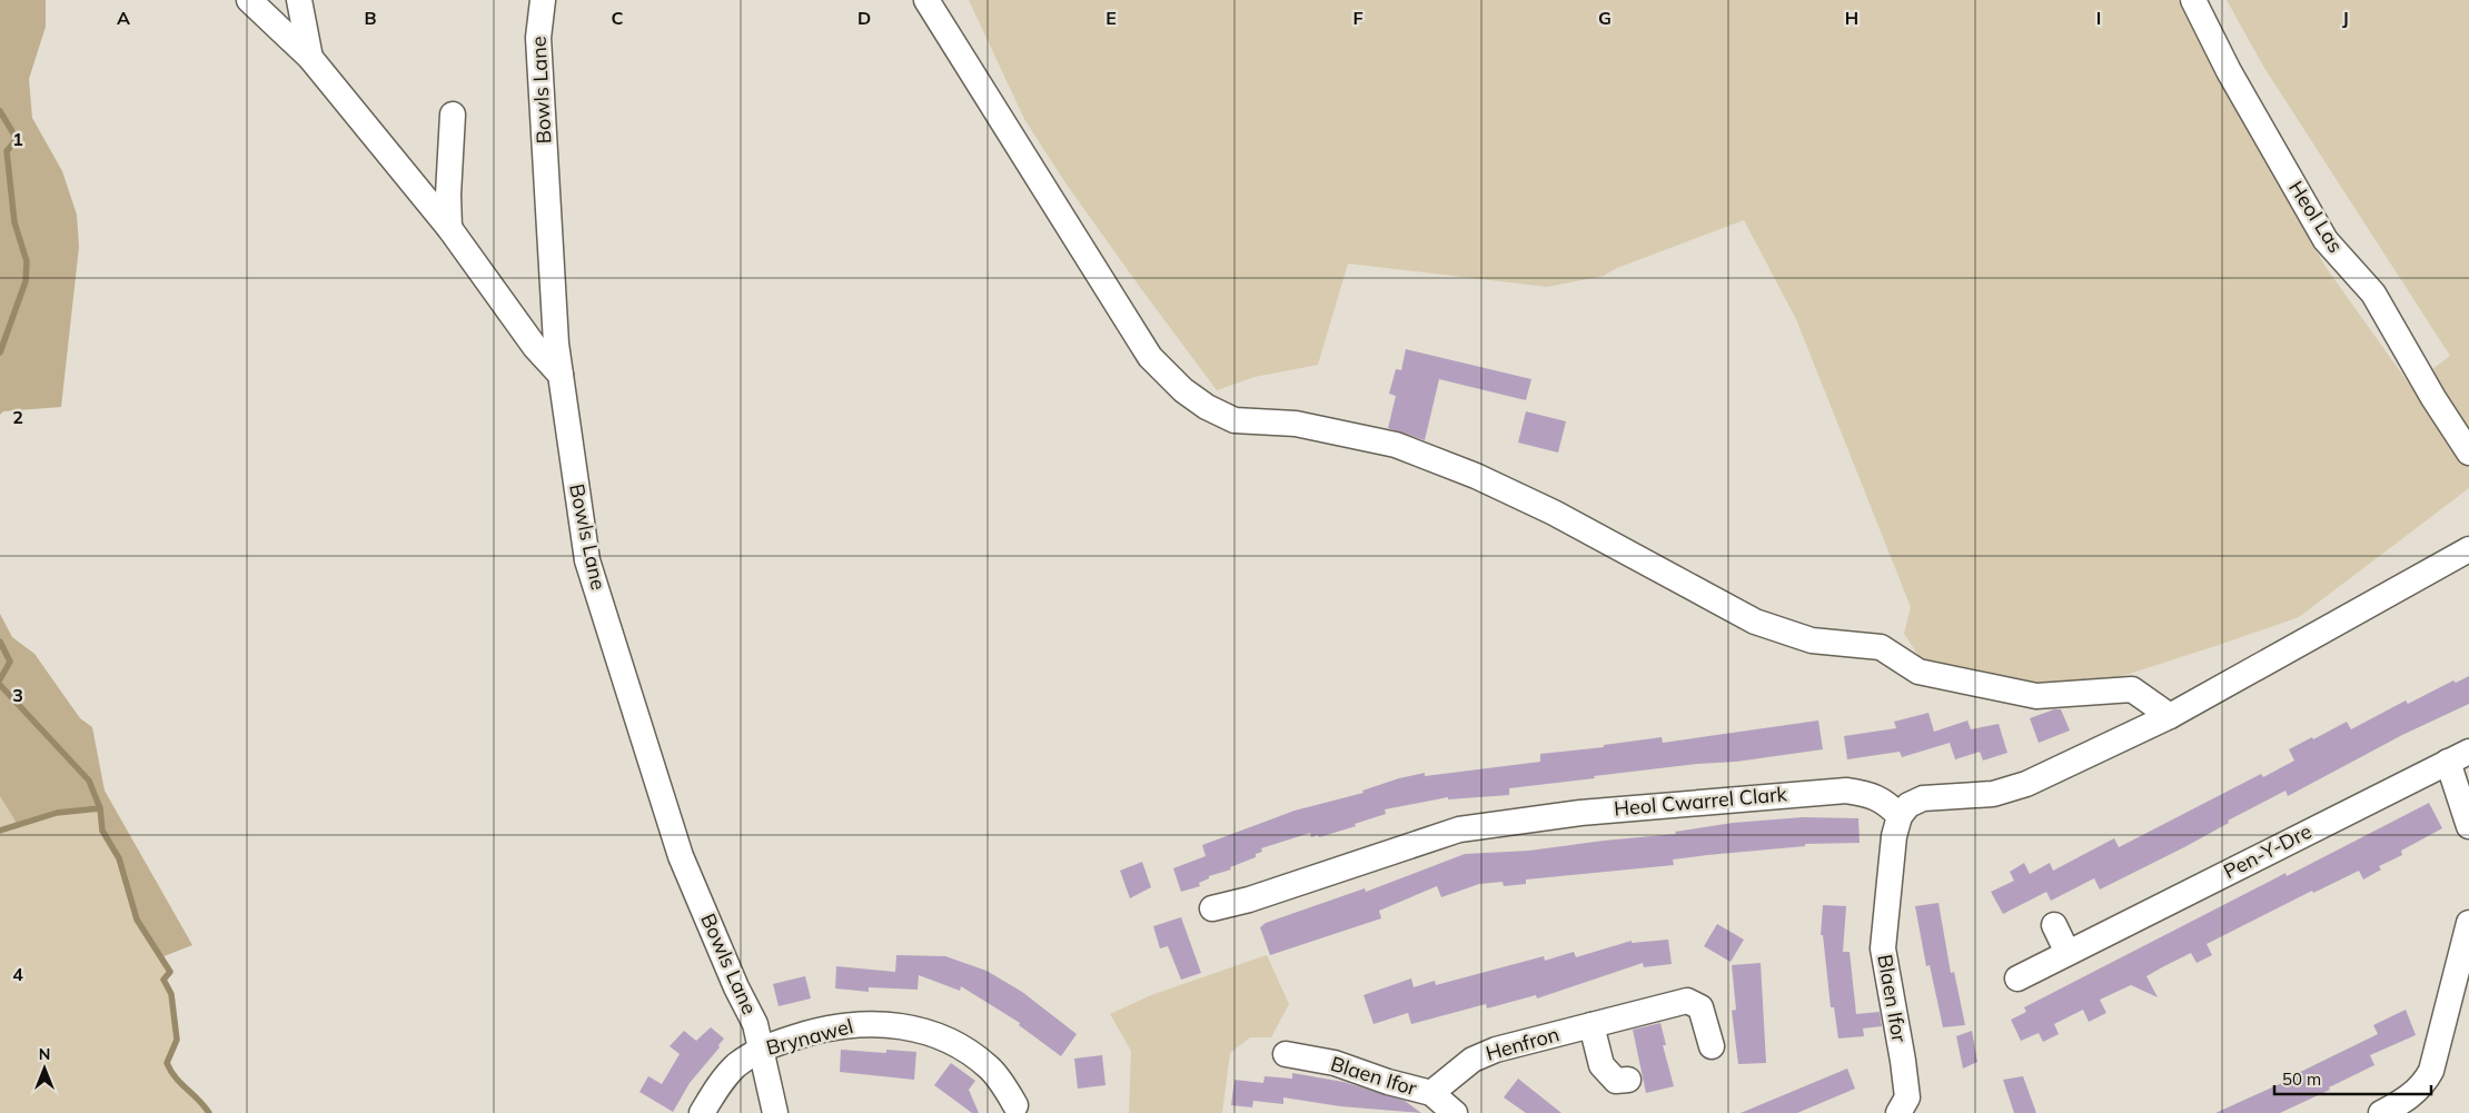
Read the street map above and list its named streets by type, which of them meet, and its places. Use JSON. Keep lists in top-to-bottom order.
{
  "streets": {
    "street": [
      "Bowls Lane",
      "Heol Las",
      "Heol Cwarrel Clark",
      "Pen-Y-Dre",
      "Blaen Ifor",
      "Brynawel",
      "Henfron"
    ]
  },
  "crossings": [
    ["Bowls Lane", "Brynawel"],
    ["Heol Cwarrel Clark", "Blaen Ifor"],
    ["Blaen Ifor", "Henfron"]
  ],
  "scale_bar": "50 m",
  "north": "top",
  "grid": {
    "columns": [
      "A",
      "B",
      "C",
      "D",
      "E",
      "F",
      "G",
      "H",
      "I",
      "J"
    ],
    "rows": [
      "1",
      "2",
      "3",
      "4"
    ]
  }
}
